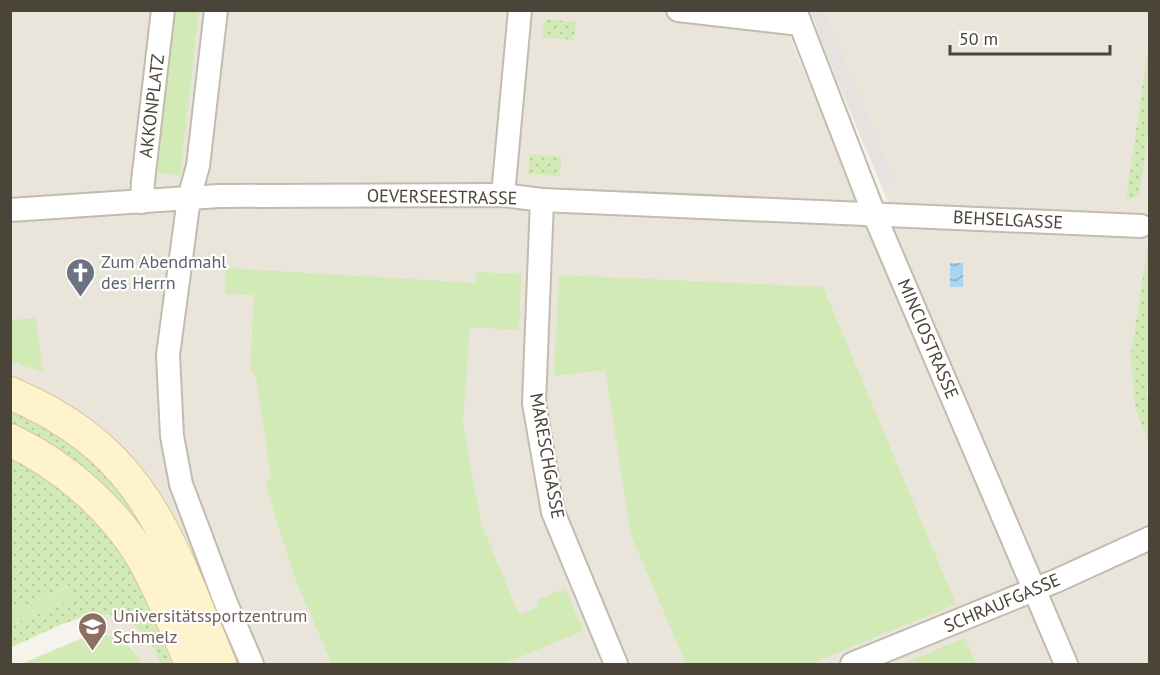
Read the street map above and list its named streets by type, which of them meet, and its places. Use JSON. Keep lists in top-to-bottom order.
{
  "streets": {
    "street": [
      "AKKONPLATZ",
      "OEVERSEESTRASSE",
      "BEHSELGASSE",
      "MINCIOSTRASSE",
      "MARESCHGASSE",
      "SCHRAUFGASSE"
    ]
  },
  "crossings": [
    ["AKKONPLATZ", "OEVERSEESTRASSE"],
    ["OEVERSEESTRASSE", "BEHSELGASSE"],
    ["OEVERSEESTRASSE", "MINCIOSTRASSE"],
    ["OEVERSEESTRASSE", "MARESCHGASSE"],
    ["BEHSELGASSE", "MINCIOSTRASSE"],
    ["MINCIOSTRASSE", "SCHRAUFGASSE"]
  ],
  "places": {
    "church": ["Zum Abendmahl des Herrn"],
    "school or university": ["Universitätssportzentrum Schmelz"]
  },
  "scale_bar": "50 m"
}
